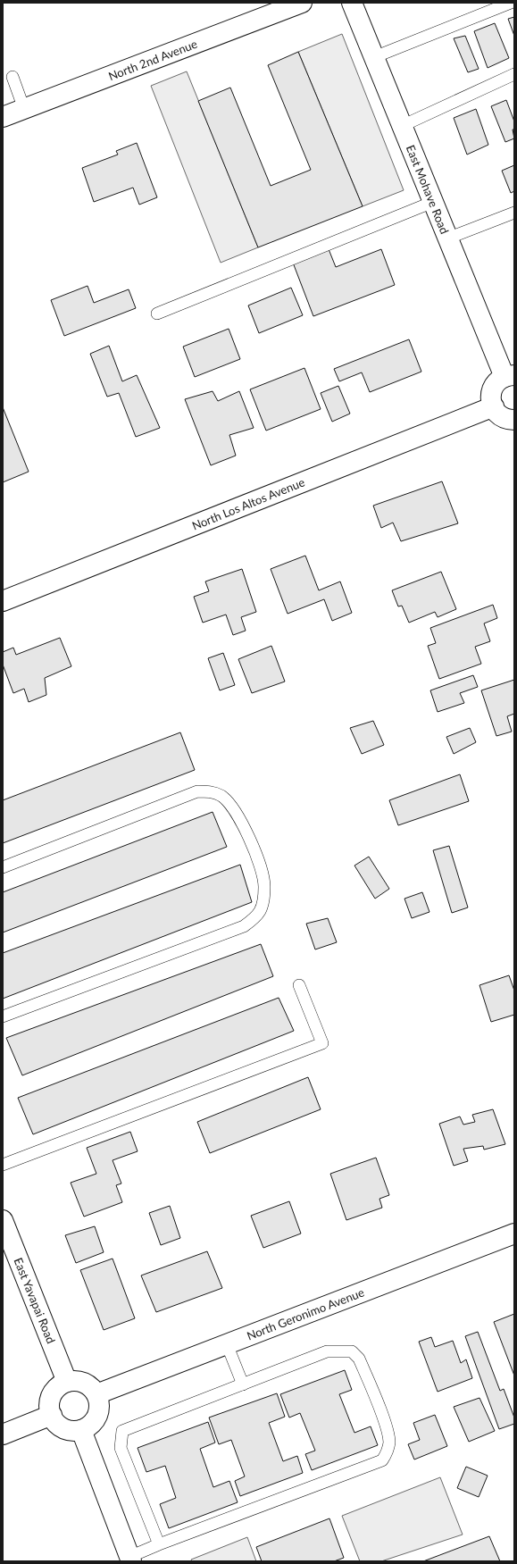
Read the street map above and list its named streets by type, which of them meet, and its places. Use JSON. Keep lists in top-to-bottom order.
{
  "streets": {
    "street": [
      "North 2nd Avenue",
      "East Mohave Road",
      "North Los Altos Avenue",
      "East Yavapai Road",
      "North Geronimo Avenue"
    ]
  },
  "crossings": [
    ["East Yavapai Road", "North Geronimo Avenue"]
  ]
}
